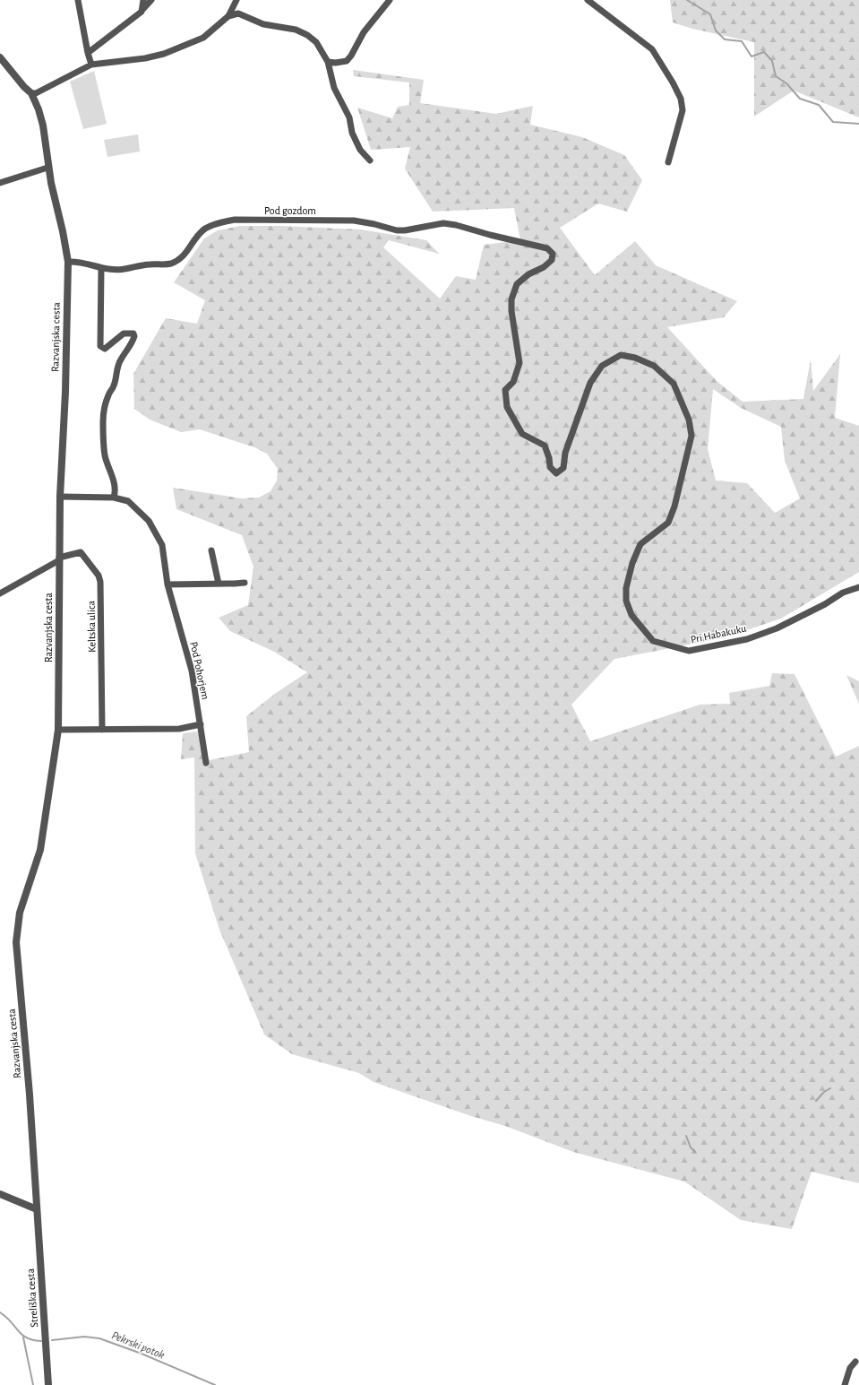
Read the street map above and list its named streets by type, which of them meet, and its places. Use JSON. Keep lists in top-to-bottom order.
{
  "streets": {
    "street": [
      "Pod gozdom",
      "Razvanjska cesta",
      "Keltska ulica",
      "Pri Habakuku",
      "Pod Pohorjem",
      "Streliška cesta"
    ]
  },
  "crossings": [
    ["Pod gozdom", "Razvanjska cesta"],
    ["Pod gozdom", "Pri Habakuku"],
    ["Razvanjska cesta", "Keltska ulica"],
    ["Razvanjska cesta", "Pod Pohorjem"],
    ["Razvanjska cesta", "Streliška cesta"]
  ],
  "water": ["Pekrski potok"]
}
